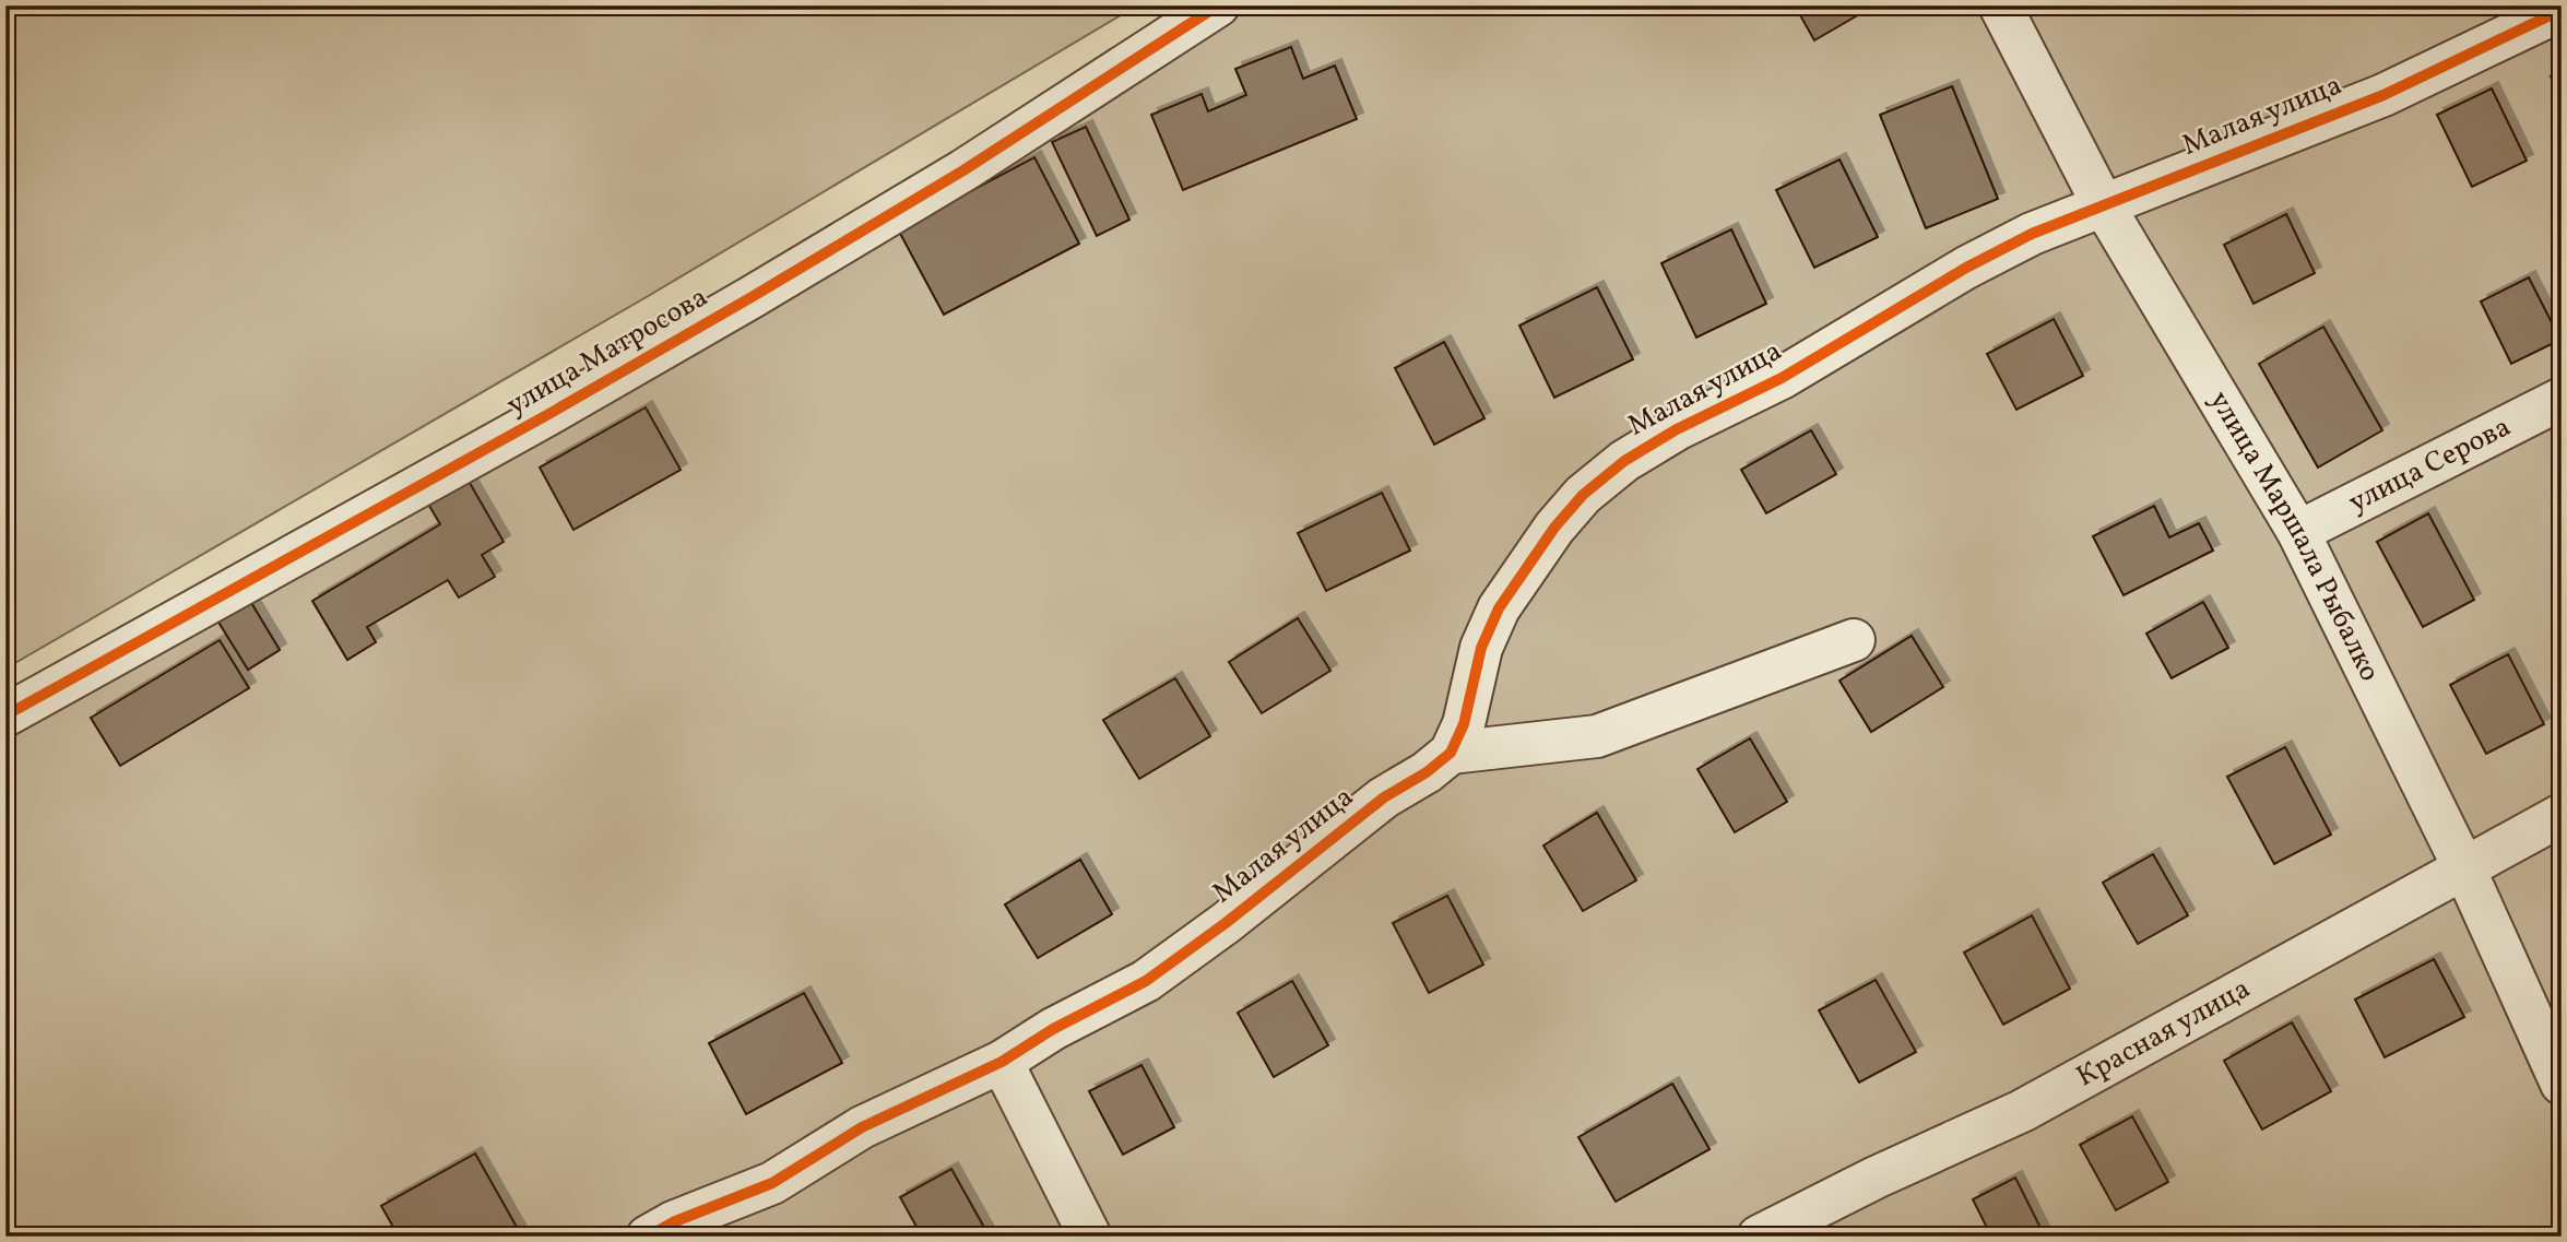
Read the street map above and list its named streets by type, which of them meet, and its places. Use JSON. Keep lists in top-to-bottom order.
{
  "streets": {
    "street": [
      "Малая улица",
      "улица Матросова",
      "улица Серова",
      "улица Маршала Рыбалко",
      "Красная улица"
    ]
  },
  "crossings": [
    ["Малая улица", "улица Маршала Рыбалко"],
    ["улица Серова", "улица Маршала Рыбалко"],
    ["улица Маршала Рыбалко", "Красная улица"]
  ]
}
